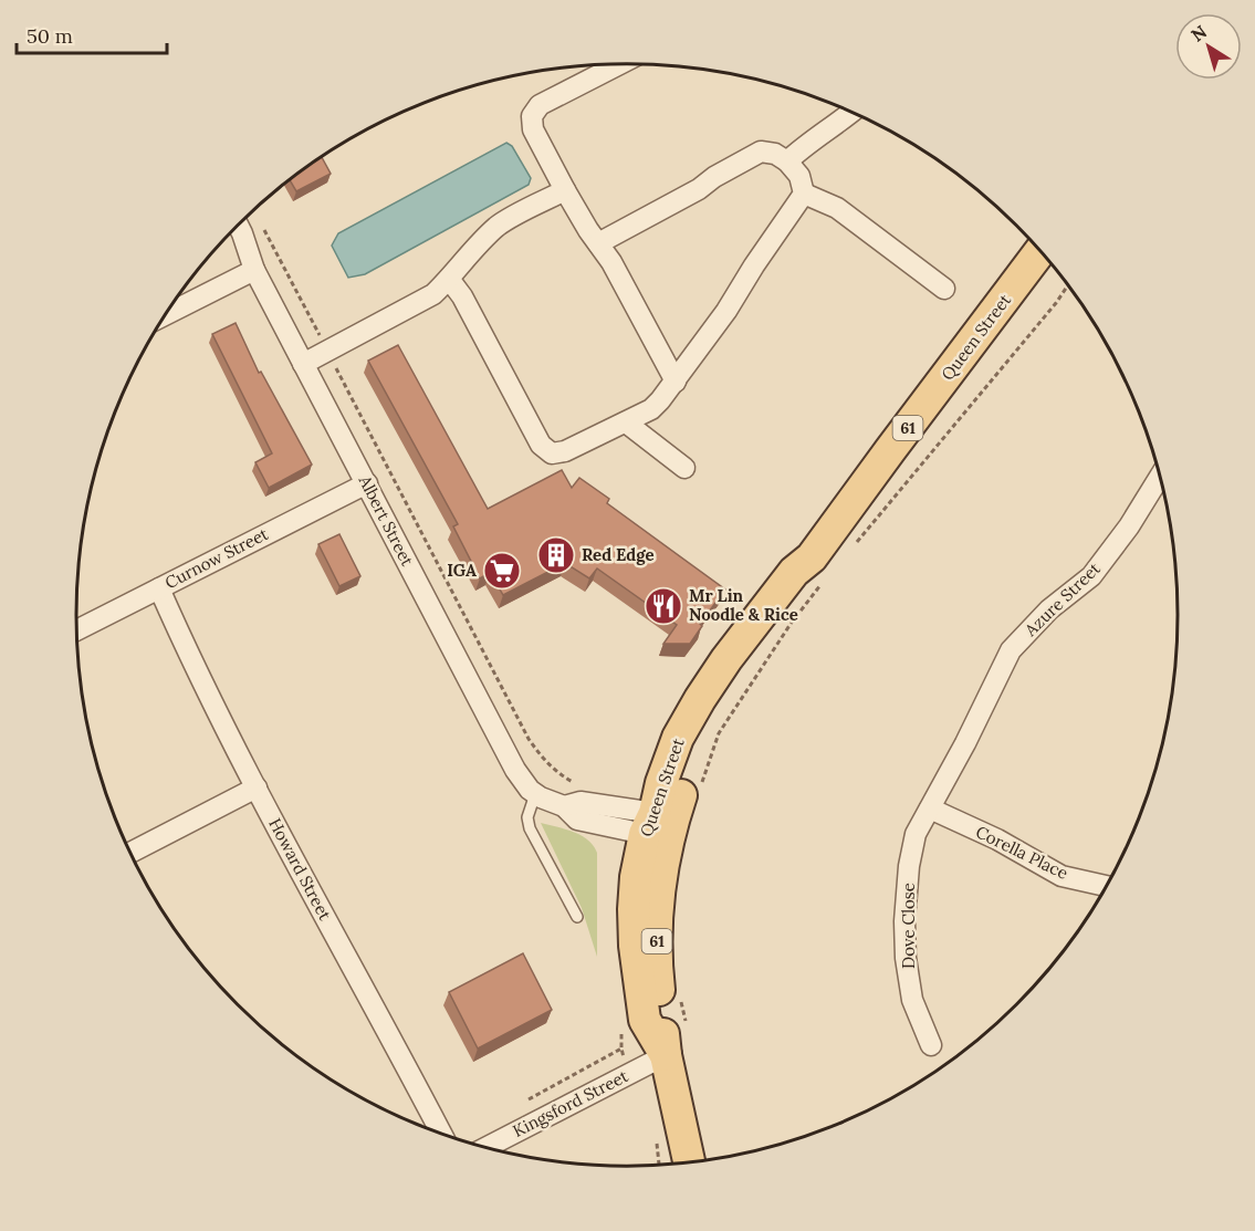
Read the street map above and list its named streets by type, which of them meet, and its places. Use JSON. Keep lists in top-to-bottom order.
{
  "streets": {
    "main road": ["Queen Street", "61"],
    "street": [
      "Albert Street",
      "Curnow Street",
      "Azure Street",
      "Corella Place",
      "Howard Street",
      "Dove Close",
      "Kingsford Street"
    ]
  },
  "crossings": [
    ["Queen Street", "Albert Street"],
    ["Queen Street", "Kingsford Street"],
    ["Albert Street", "Curnow Street"],
    ["Curnow Street", "Howard Street"],
    ["Azure Street", "Corella Place"],
    ["Azure Street", "Dove Close"],
    ["Corella Place", "Dove Close"]
  ],
  "places": {
    "building": ["Red Edge"],
    "supermarket": ["IGA"],
    "restaurant": ["Mr Lin Noodle & Rice"]
  },
  "scale_bar": "50 m",
  "north": "top left"
}
